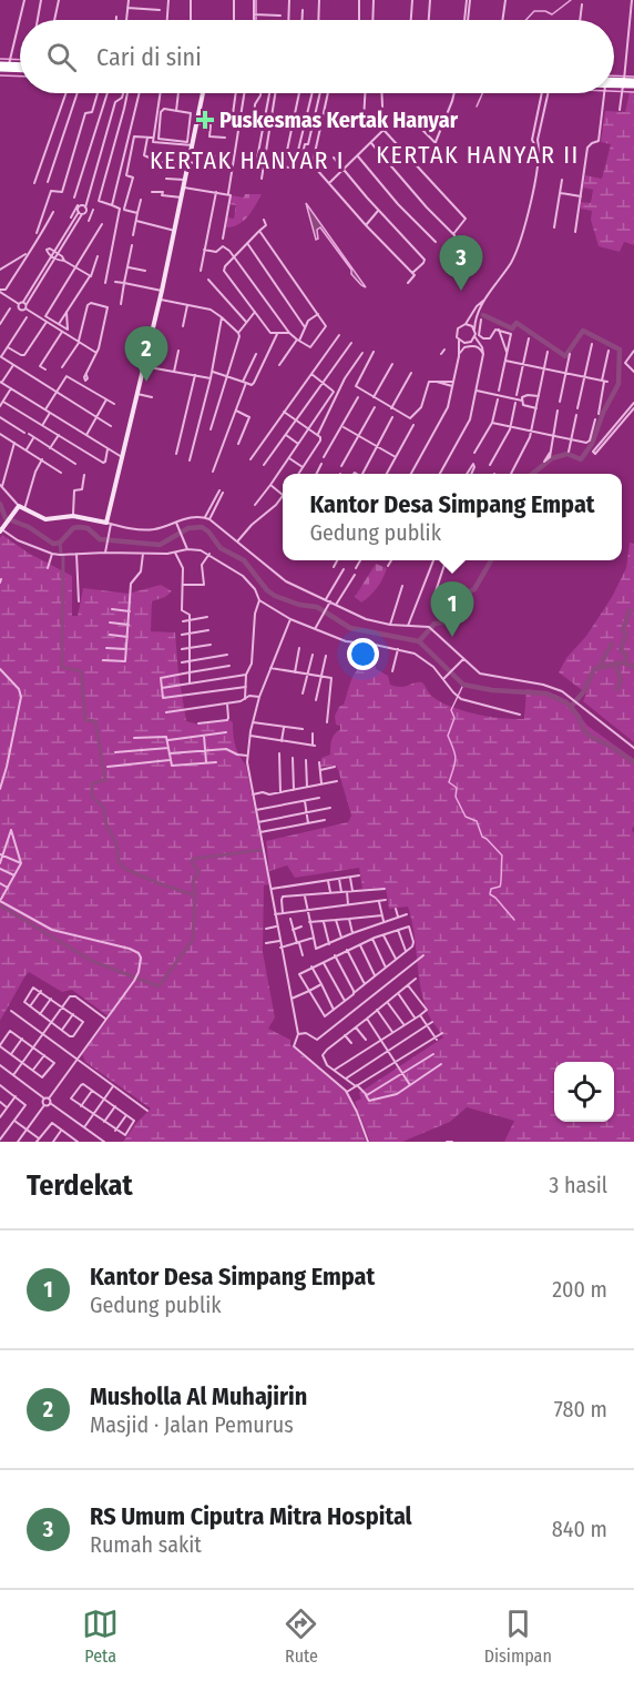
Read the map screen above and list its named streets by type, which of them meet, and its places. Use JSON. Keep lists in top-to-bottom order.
{
  "districts": ["KERTAK HANYAR II", "KERTAK HANYAR I"],
  "places": {
    "health": ["Puskesmas Kertak Hanyar"]
  },
  "page": {
    "search": "Cari di sini",
    "pins": ["3", "2", "1"],
    "popup": ["Kantor Desa Simpang Empat", "Gedung publik"],
    "heading": ["Terdekat", "3 hasil"],
    "list": [
      {
        "mark": "1",
        "name": "Kantor Desa Simpang Empat",
        "note": "Gedung publik",
        "value": "200 m"
      },
      {
        "mark": "2",
        "name": "Musholla Al Muhajirin",
        "note": "Masjid · Jalan Pemurus",
        "value": "780 m"
      },
      {
        "mark": "3",
        "name": "RS Umum Ciputra Mitra Hospital",
        "note": "Rumah sakit",
        "value": "840 m"
      }
    ],
    "nav": ["Peta", "Rute", "Disimpan"]
  }
}
